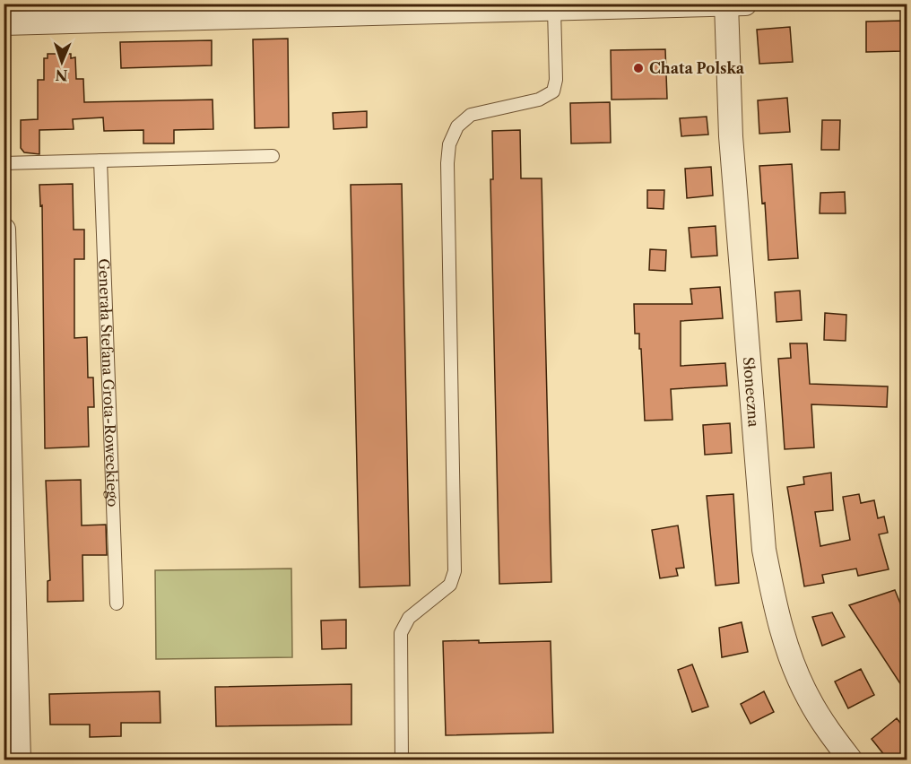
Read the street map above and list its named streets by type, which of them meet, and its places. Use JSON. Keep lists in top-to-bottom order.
{
  "streets": {
    "street": ["Słoneczna"],
    "lane": ["Generała Stefana Grota-Roweckiego"]
  },
  "places": ["Chata Polska"],
  "north": "bottom"
}
